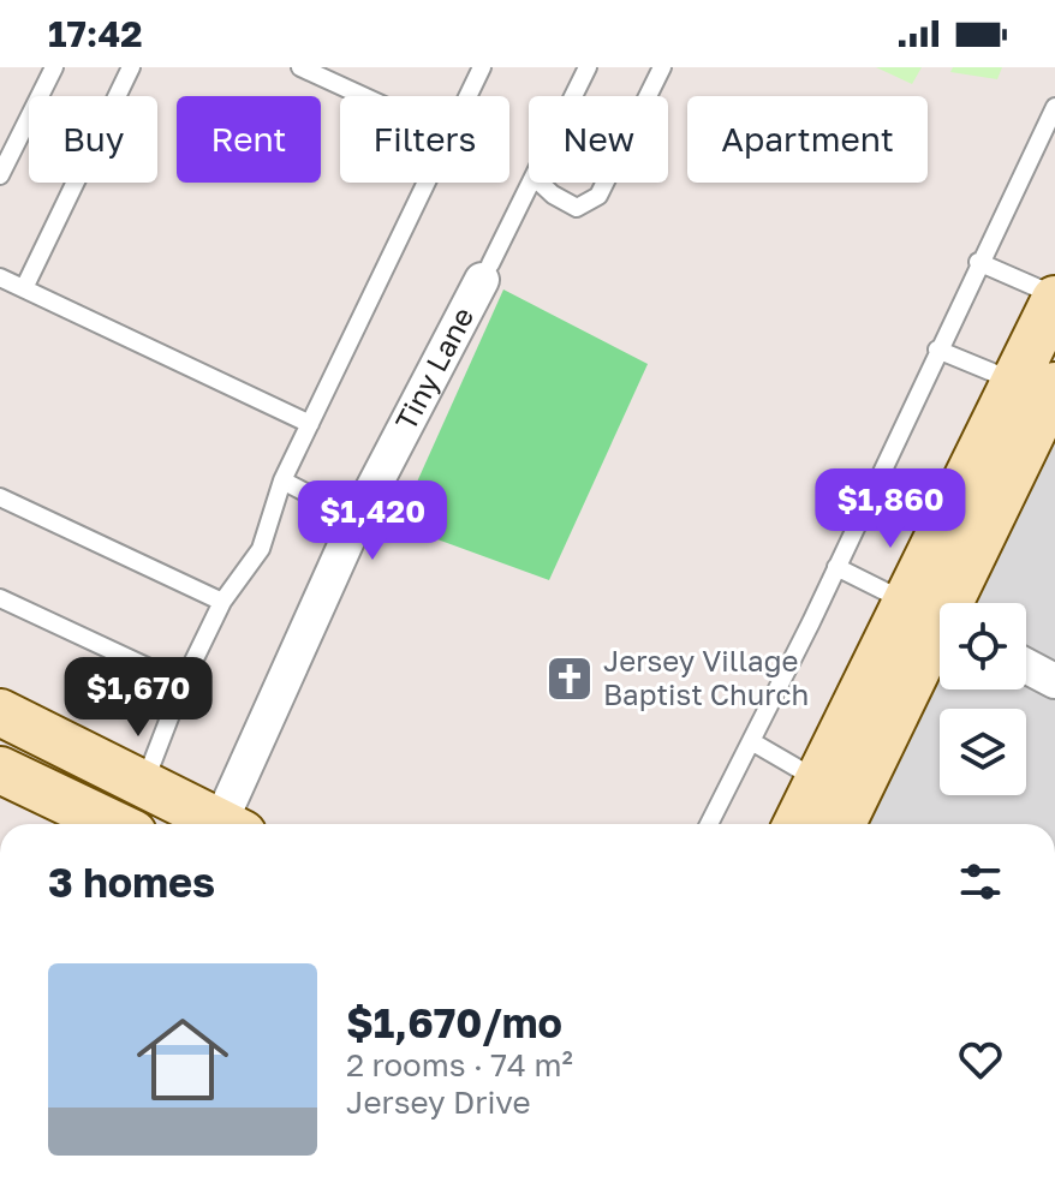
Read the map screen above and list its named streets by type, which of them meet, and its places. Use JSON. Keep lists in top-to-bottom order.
{
  "streets": {
    "street": ["Tiny Lane"]
  },
  "places": {
    "church": ["Jersey Village Baptist Church"]
  },
  "page": {
    "status": "17:42",
    "chip": [
      "Buy",
      "Rent",
      "Filters",
      "New",
      "Apartment"
    ],
    "price": ["$1,860", "$1,420", "$1,670"],
    "heading": "3 homes",
    "list": [
      {
        "name": "$1,670/mo",
        "note": "2 rooms · 74 m² · Jersey Drive"
      }
    ]
  }
}
